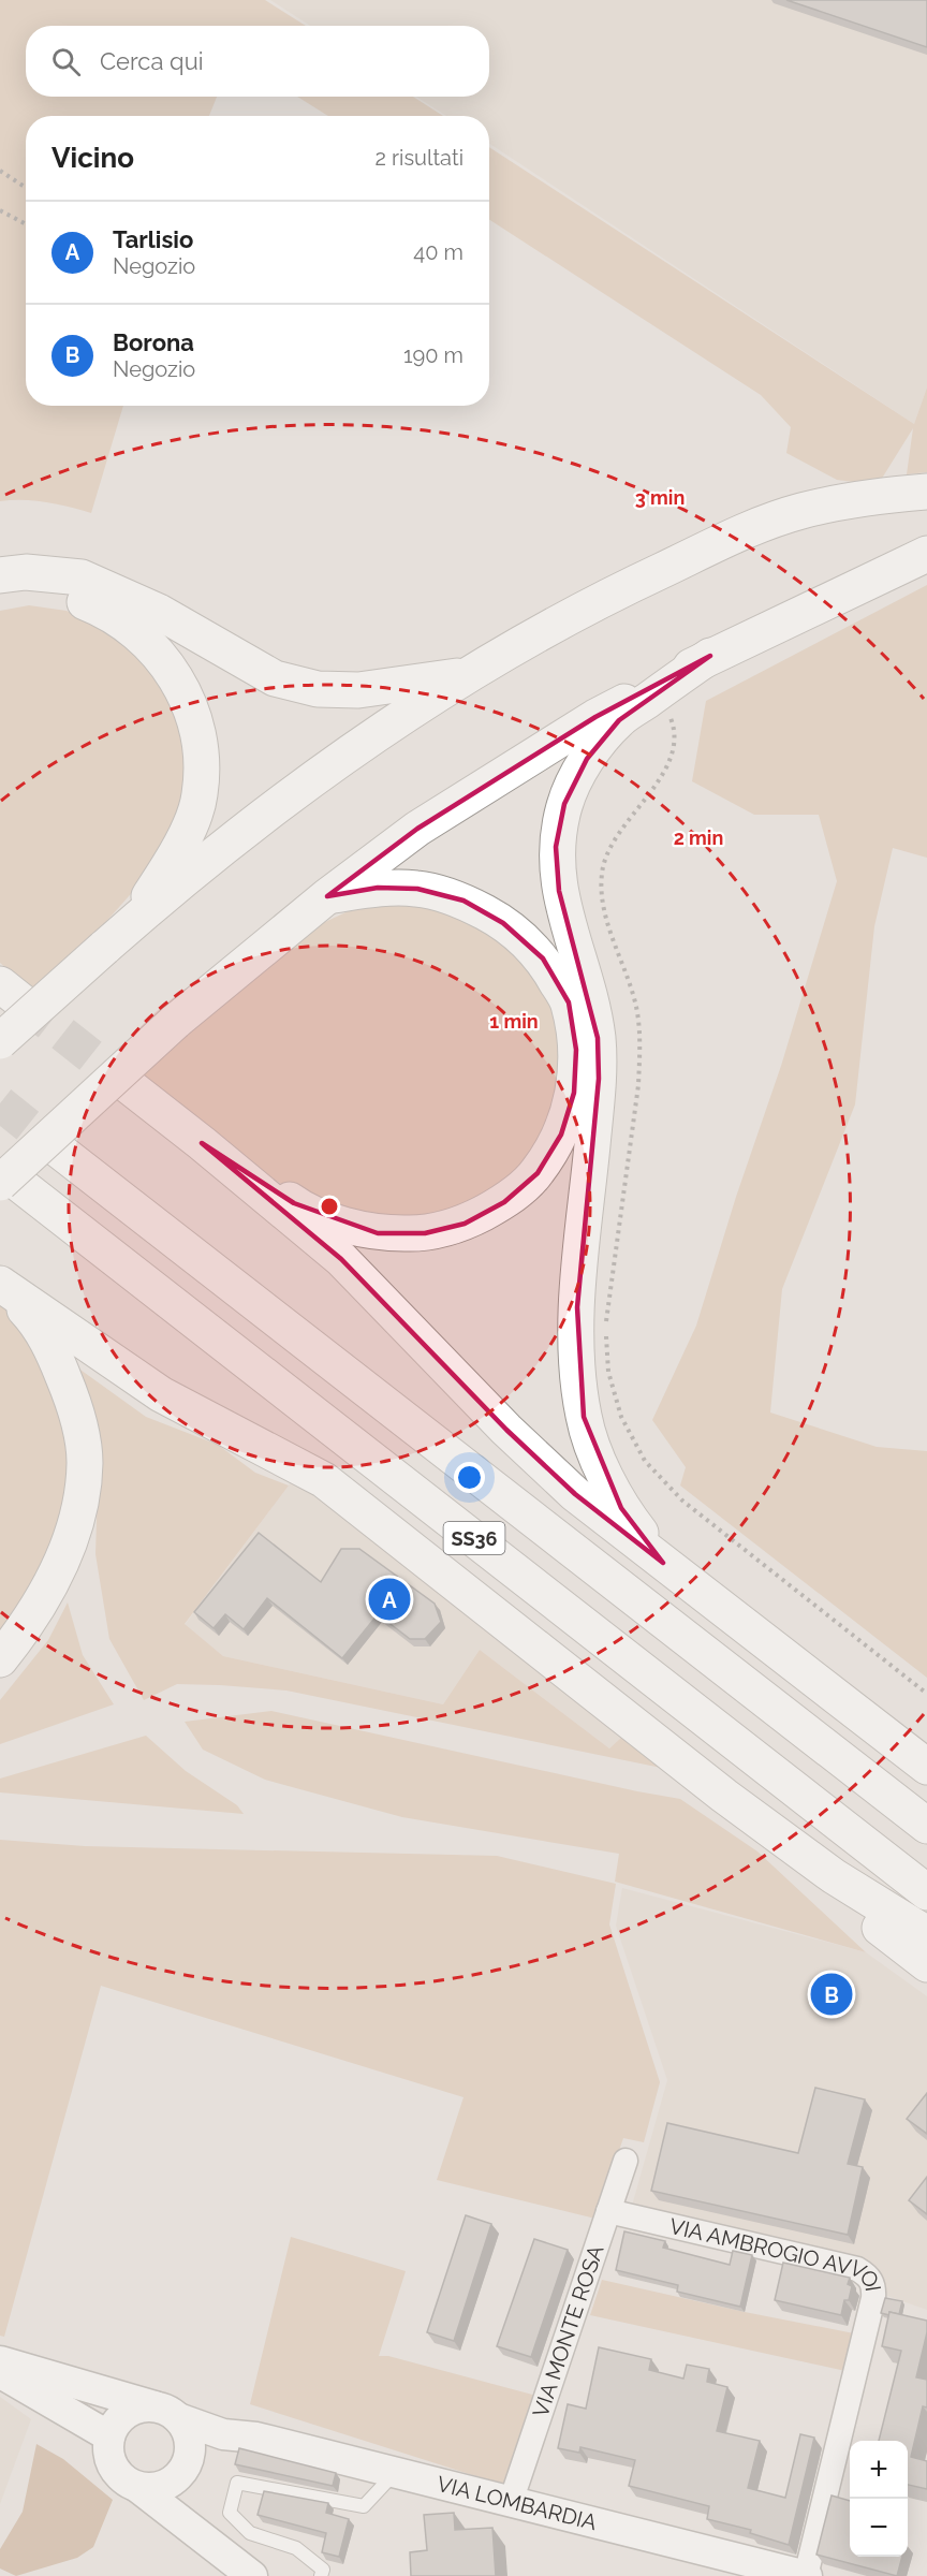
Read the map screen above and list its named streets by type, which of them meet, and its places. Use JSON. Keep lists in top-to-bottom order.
{
  "streets": {
    "highway": ["SS36"],
    "street": ["VIA AMBROGIO AVVOI", "VIA MONTE ROSA", "VIA LOMBARDIA"]
  },
  "crossings": [
    ["VIA AMBROGIO AVVOI", "VIA MONTE ROSA"],
    ["VIA AMBROGIO AVVOI", "VIA LOMBARDIA"],
    ["VIA MONTE ROSA", "VIA LOMBARDIA"]
  ],
  "page": {
    "search": "Cerca qui",
    "heading": ["Vicino", "2 risultati"],
    "list": [
      {
        "mark": "A",
        "name": "Tarlisio",
        "note": "Negozio",
        "value": "40 m"
      },
      {
        "mark": "B",
        "name": "Borona",
        "note": "Negozio",
        "value": "190 m"
      }
    ],
    "pins": ["A", "B"],
    "map_buttons": ["+", "−"]
  },
  "rings": ["3 min", "2 min", "1 min"]
}
